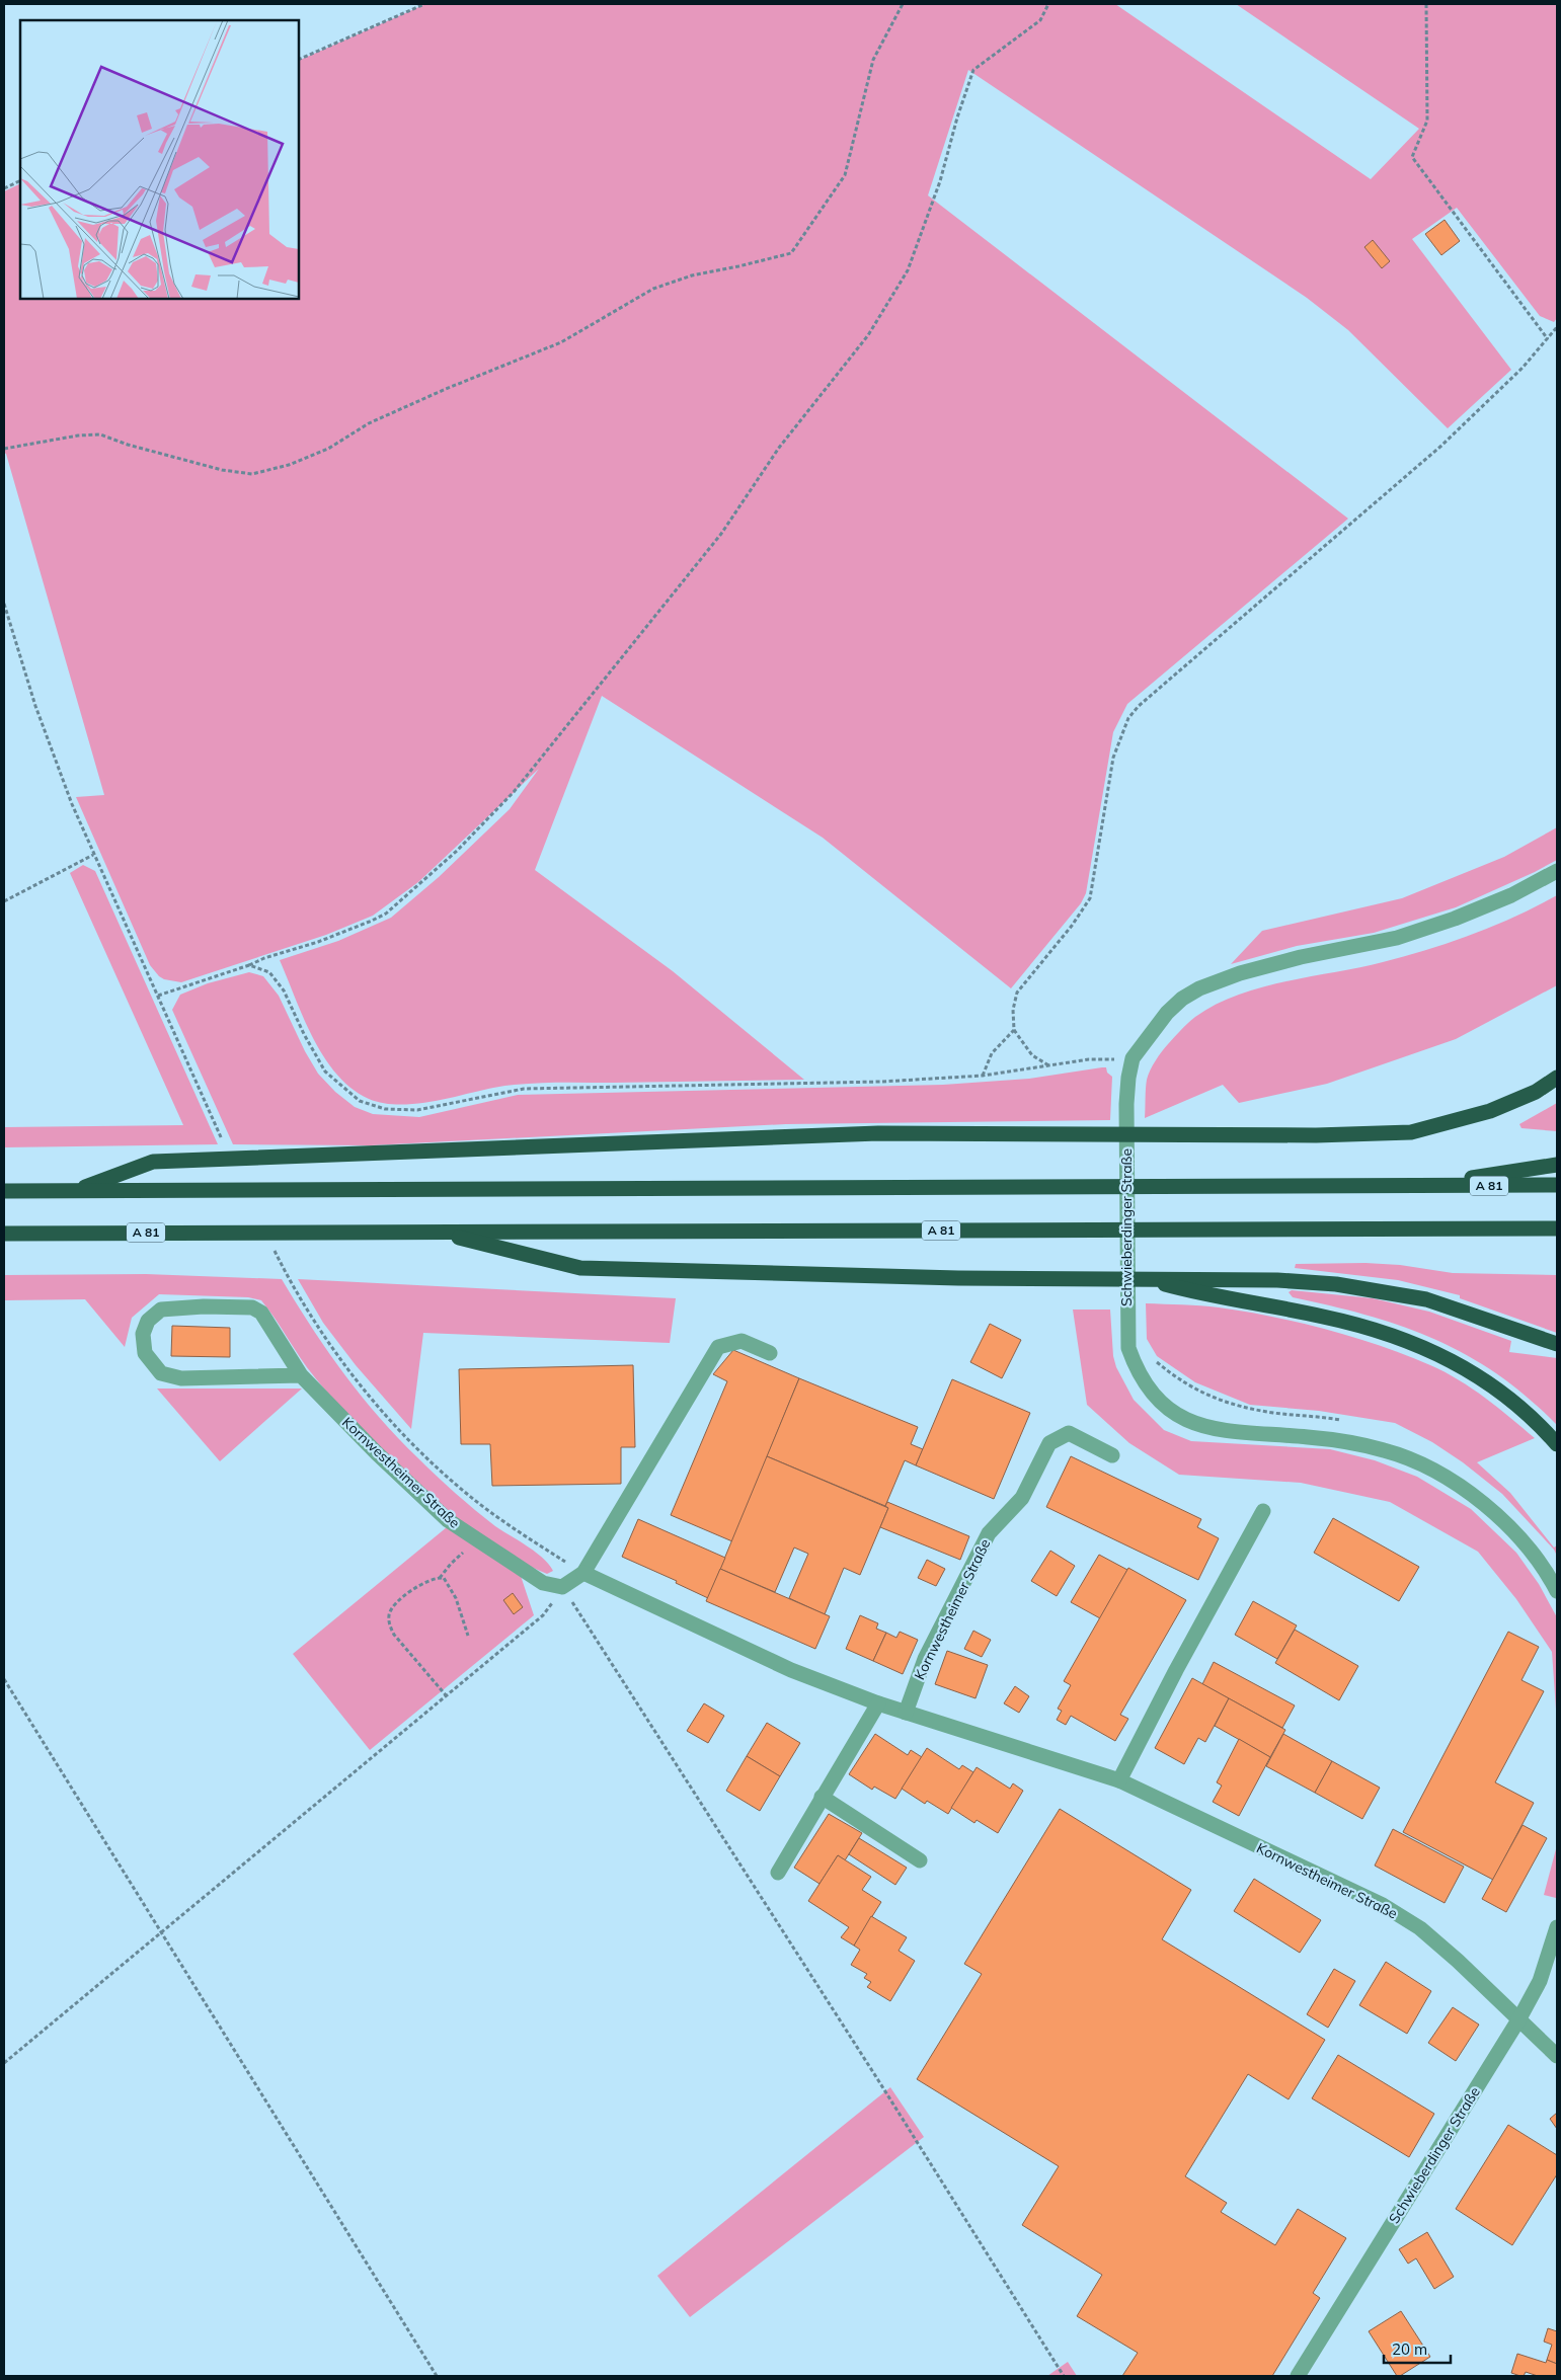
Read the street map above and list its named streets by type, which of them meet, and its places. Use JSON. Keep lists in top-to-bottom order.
{
  "streets": {
    "highway": ["A 81"],
    "street": ["Schwieberdinger Straße", "Kornwestheimer Straße"]
  },
  "crossings": [
    ["Schwieberdinger Straße", "Kornwestheimer Straße"]
  ],
  "scale_bar": "20 m"
}
